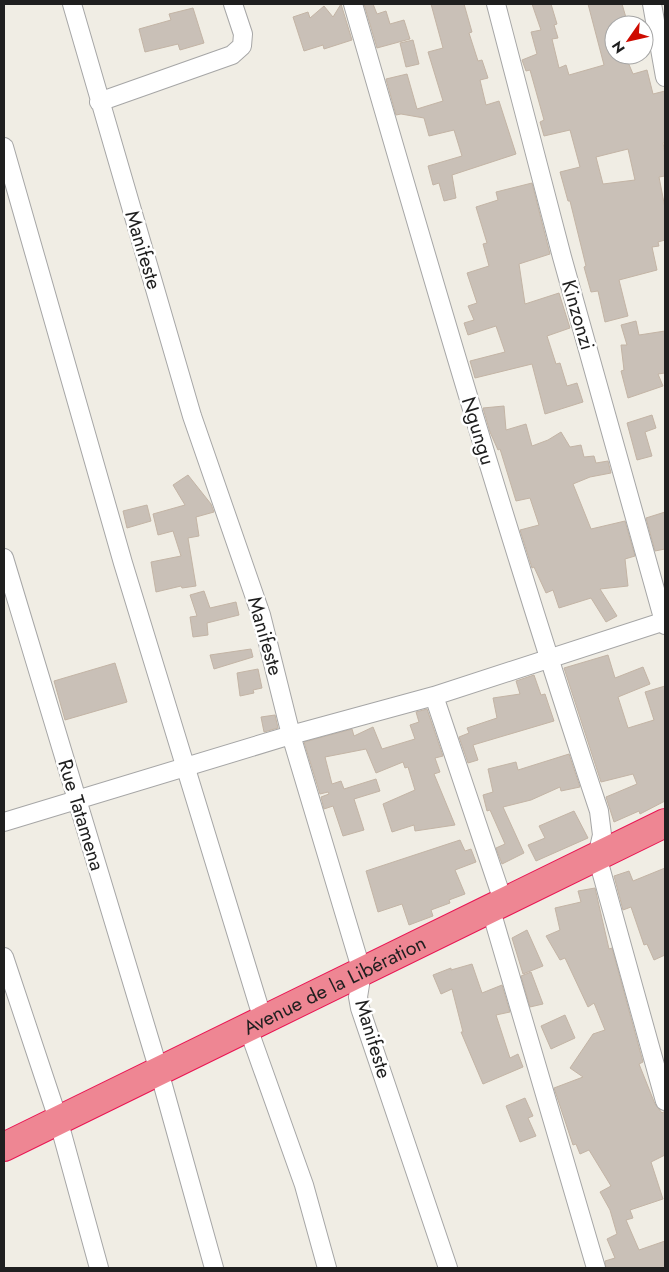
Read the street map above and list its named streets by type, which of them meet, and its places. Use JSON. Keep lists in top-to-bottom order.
{
  "streets": {
    "highway": ["Avenue de la Libération"],
    "street": [
      "Manifeste",
      "Kinzonzi",
      "Ngungu",
      "Rue Tatamena"
    ]
  },
  "crossings": [
    ["Manifeste", "Avenue de la Libération"],
    ["Ngungu", "Avenue de la Libération"],
    ["Rue Tatamena", "Avenue de la Libération"]
  ],
  "north": "bottom left"
}
